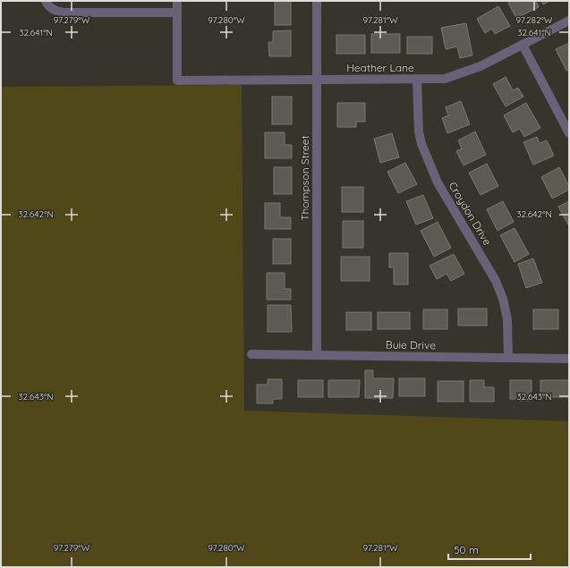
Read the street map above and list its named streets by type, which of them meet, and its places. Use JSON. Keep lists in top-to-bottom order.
{
  "streets": {
    "street": [
      "Heather Lane",
      "Thompson Street",
      "Croydon Drive",
      "Buie Drive"
    ]
  },
  "crossings": [
    ["Heather Lane", "Thompson Street"],
    ["Heather Lane", "Croydon Drive"],
    ["Thompson Street", "Buie Drive"],
    ["Croydon Drive", "Buie Drive"]
  ],
  "scale_bar": "50 m",
  "coordinates": [
    "97.279°W",
    "97.280°W",
    "97.281°W",
    "97.282°W",
    "32.641°N",
    "32.642°N",
    "32.643°N"
  ]
}
